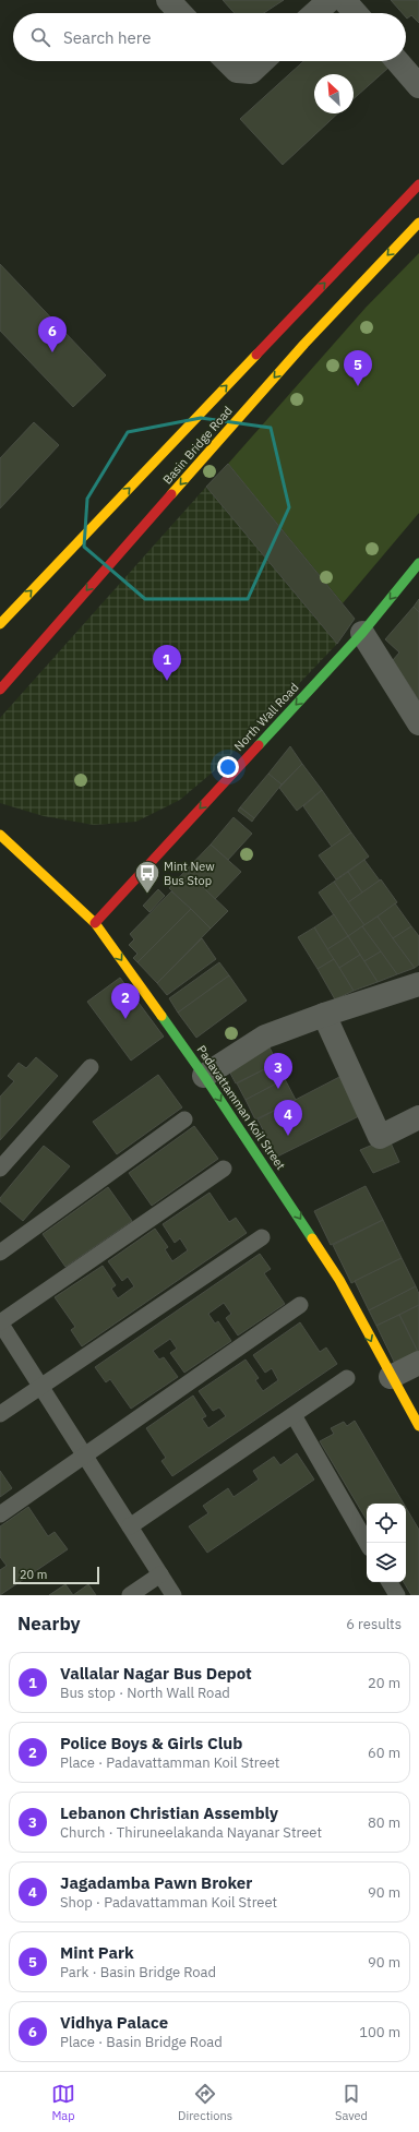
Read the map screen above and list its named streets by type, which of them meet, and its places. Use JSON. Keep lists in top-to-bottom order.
{
  "streets": {
    "main road": ["Basin Bridge Road", "North Wall Road", "Padavattamman Koil Street"]
  },
  "crossings": [
    ["North Wall Road", "Padavattamman Koil Street"]
  ],
  "one_way": ["North Wall Road", "Padavattamman Koil Street"],
  "places": {
    "bus stop": ["Mint New Bus Stop"]
  },
  "scale_bar": "20 m",
  "north": "top left",
  "page": {
    "search": "Search here",
    "pins": [
      "6",
      "5",
      "1",
      "2",
      "3",
      "4"
    ],
    "scale": "20 m",
    "heading": ["Nearby", "6 results"],
    "list": [
      {
        "mark": "1",
        "name": "Vallalar Nagar Bus Depot",
        "note": "Bus stop · North Wall Road",
        "value": "20 m"
      },
      {
        "mark": "2",
        "name": "Police Boys & Girls Club",
        "note": "Place · Padavattamman Koil Street",
        "value": "60 m"
      },
      {
        "mark": "3",
        "name": "Lebanon Christian Assembly",
        "note": "Church · Thiruneelakanda Nayanar Street",
        "value": "80 m"
      },
      {
        "mark": "4",
        "name": "Jagadamba Pawn Broker",
        "note": "Shop · Padavattamman Koil Street",
        "value": "90 m"
      },
      {
        "mark": "5",
        "name": "Mint Park",
        "note": "Park · Basin Bridge Road",
        "value": "90 m"
      },
      {
        "mark": "6",
        "name": "Vidhya Palace",
        "note": "Place · Basin Bridge Road",
        "value": "100 m"
      }
    ],
    "nav": ["Map", "Directions", "Saved"]
  }
}
